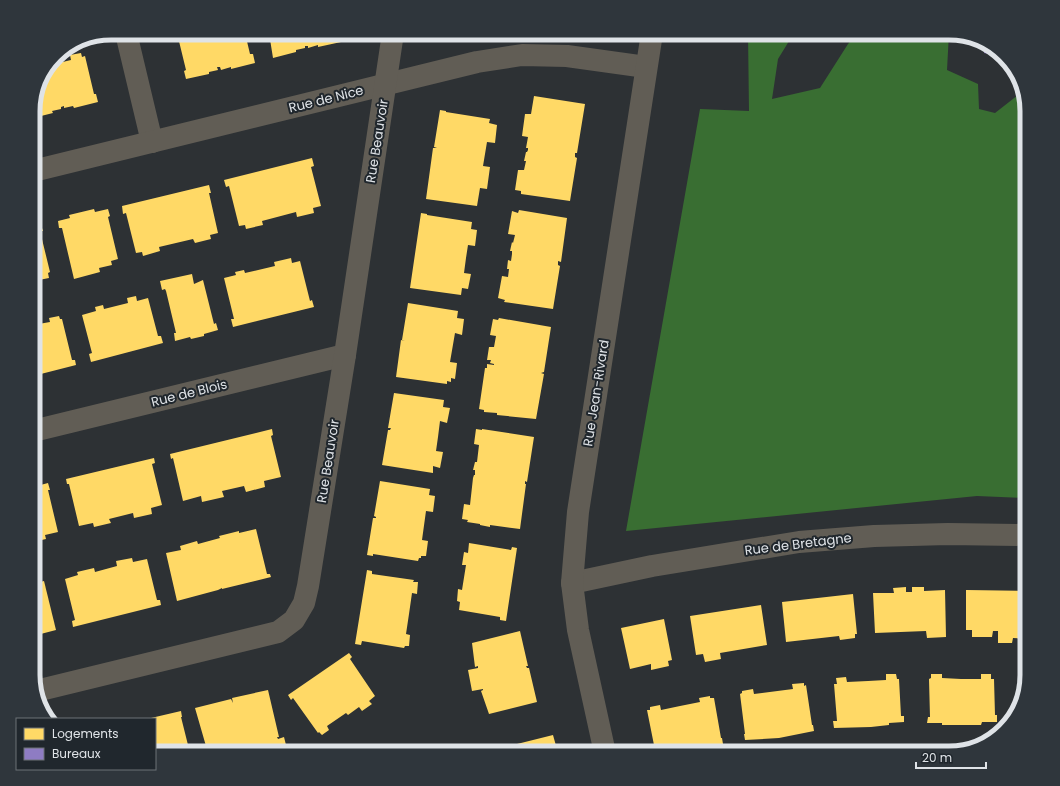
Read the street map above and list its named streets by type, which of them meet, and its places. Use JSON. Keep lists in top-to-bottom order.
{
  "streets": {
    "street": [
      "Rue de Nice",
      "Rue Beauvoir",
      "Rue de Blois",
      "Rue Jean-Rivard",
      "Rue de Bretagne"
    ]
  },
  "crossings": [
    ["Rue de Nice", "Rue Beauvoir"],
    ["Rue de Nice", "Rue Jean-Rivard"],
    ["Rue Beauvoir", "Rue de Blois"],
    ["Rue Jean-Rivard", "Rue de Bretagne"]
  ],
  "legend": ["Logements", "Bureaux"],
  "scale_bar": "20 m"
}
